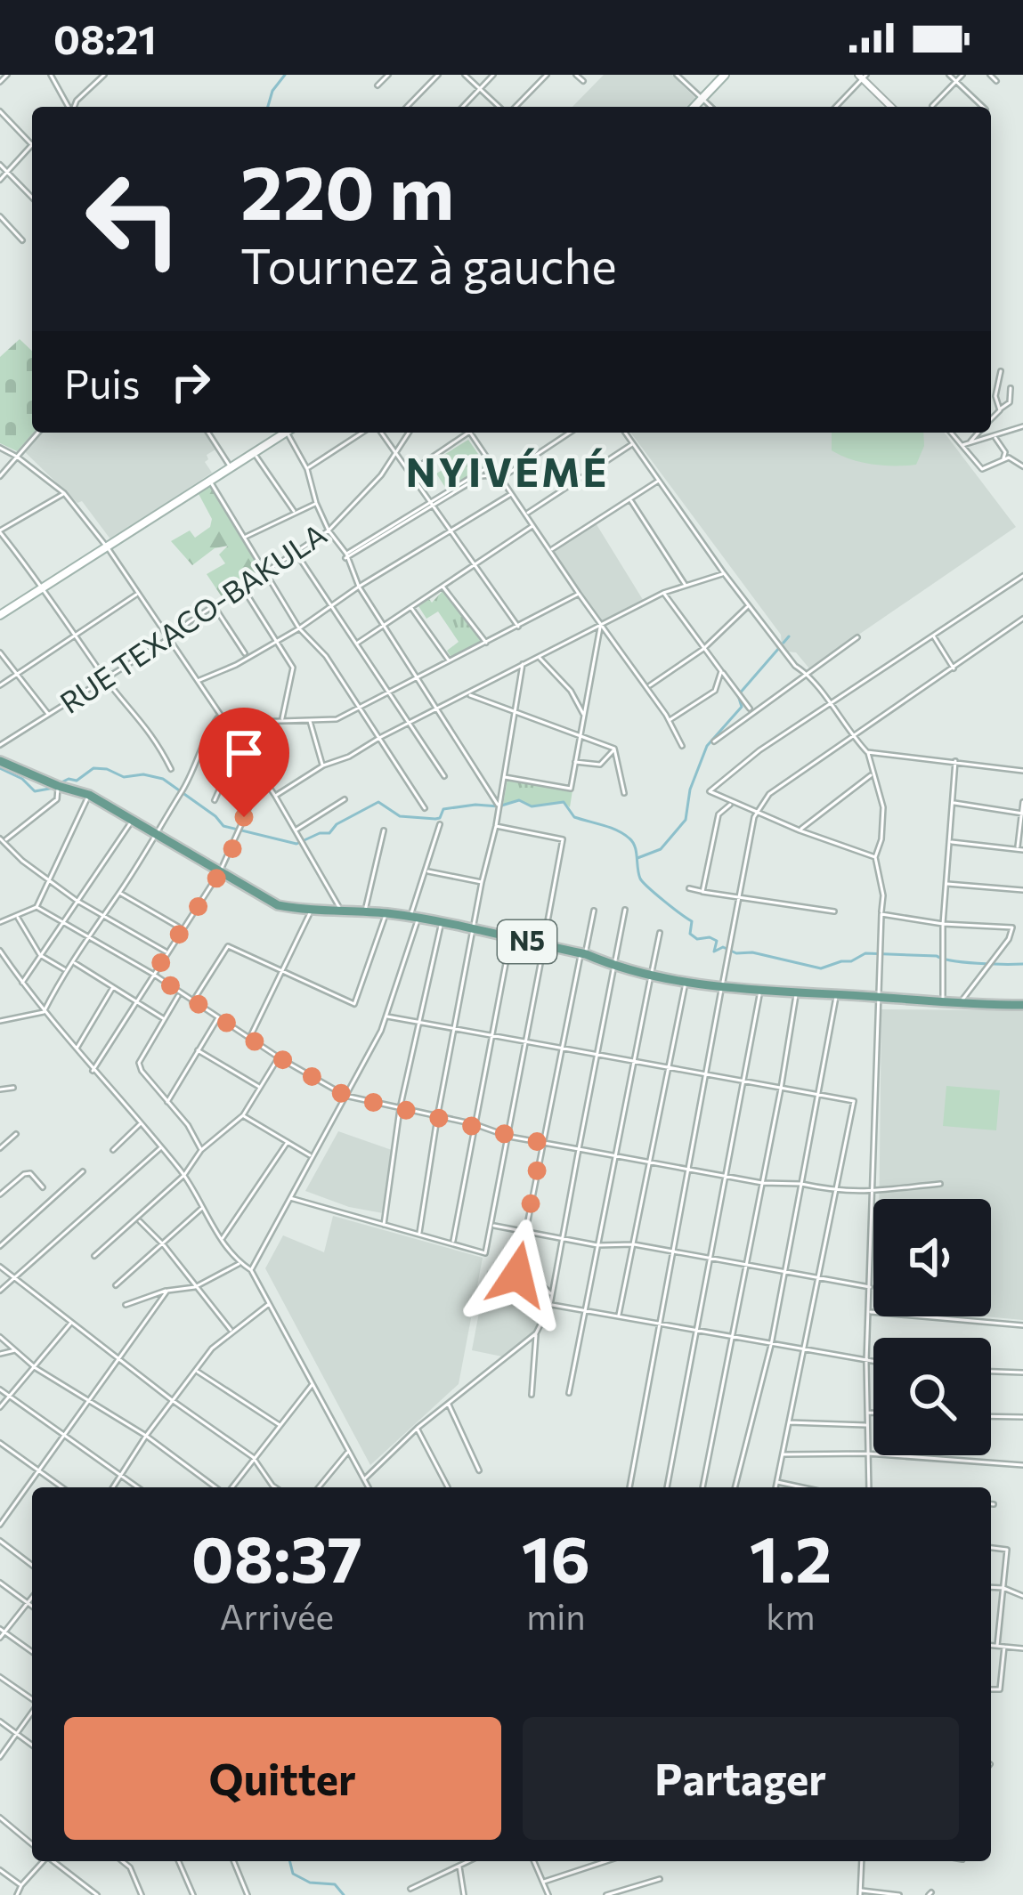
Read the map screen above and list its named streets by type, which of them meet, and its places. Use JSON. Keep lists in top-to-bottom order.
{
  "streets": {
    "main road": ["N5"],
    "street": ["RUE TEXACO-BAKULA"]
  },
  "districts": ["NYIVÉMÉ"],
  "page": {
    "status": "08:21",
    "turn": ["220 m", "Tournez à gauche"],
    "then": "Puis",
    "eta": [
      "08:37",
      "Arrivée",
      "16",
      "min",
      "1.2",
      "km"
    ],
    "buttons": ["Quitter", "Partager"]
  }
}
